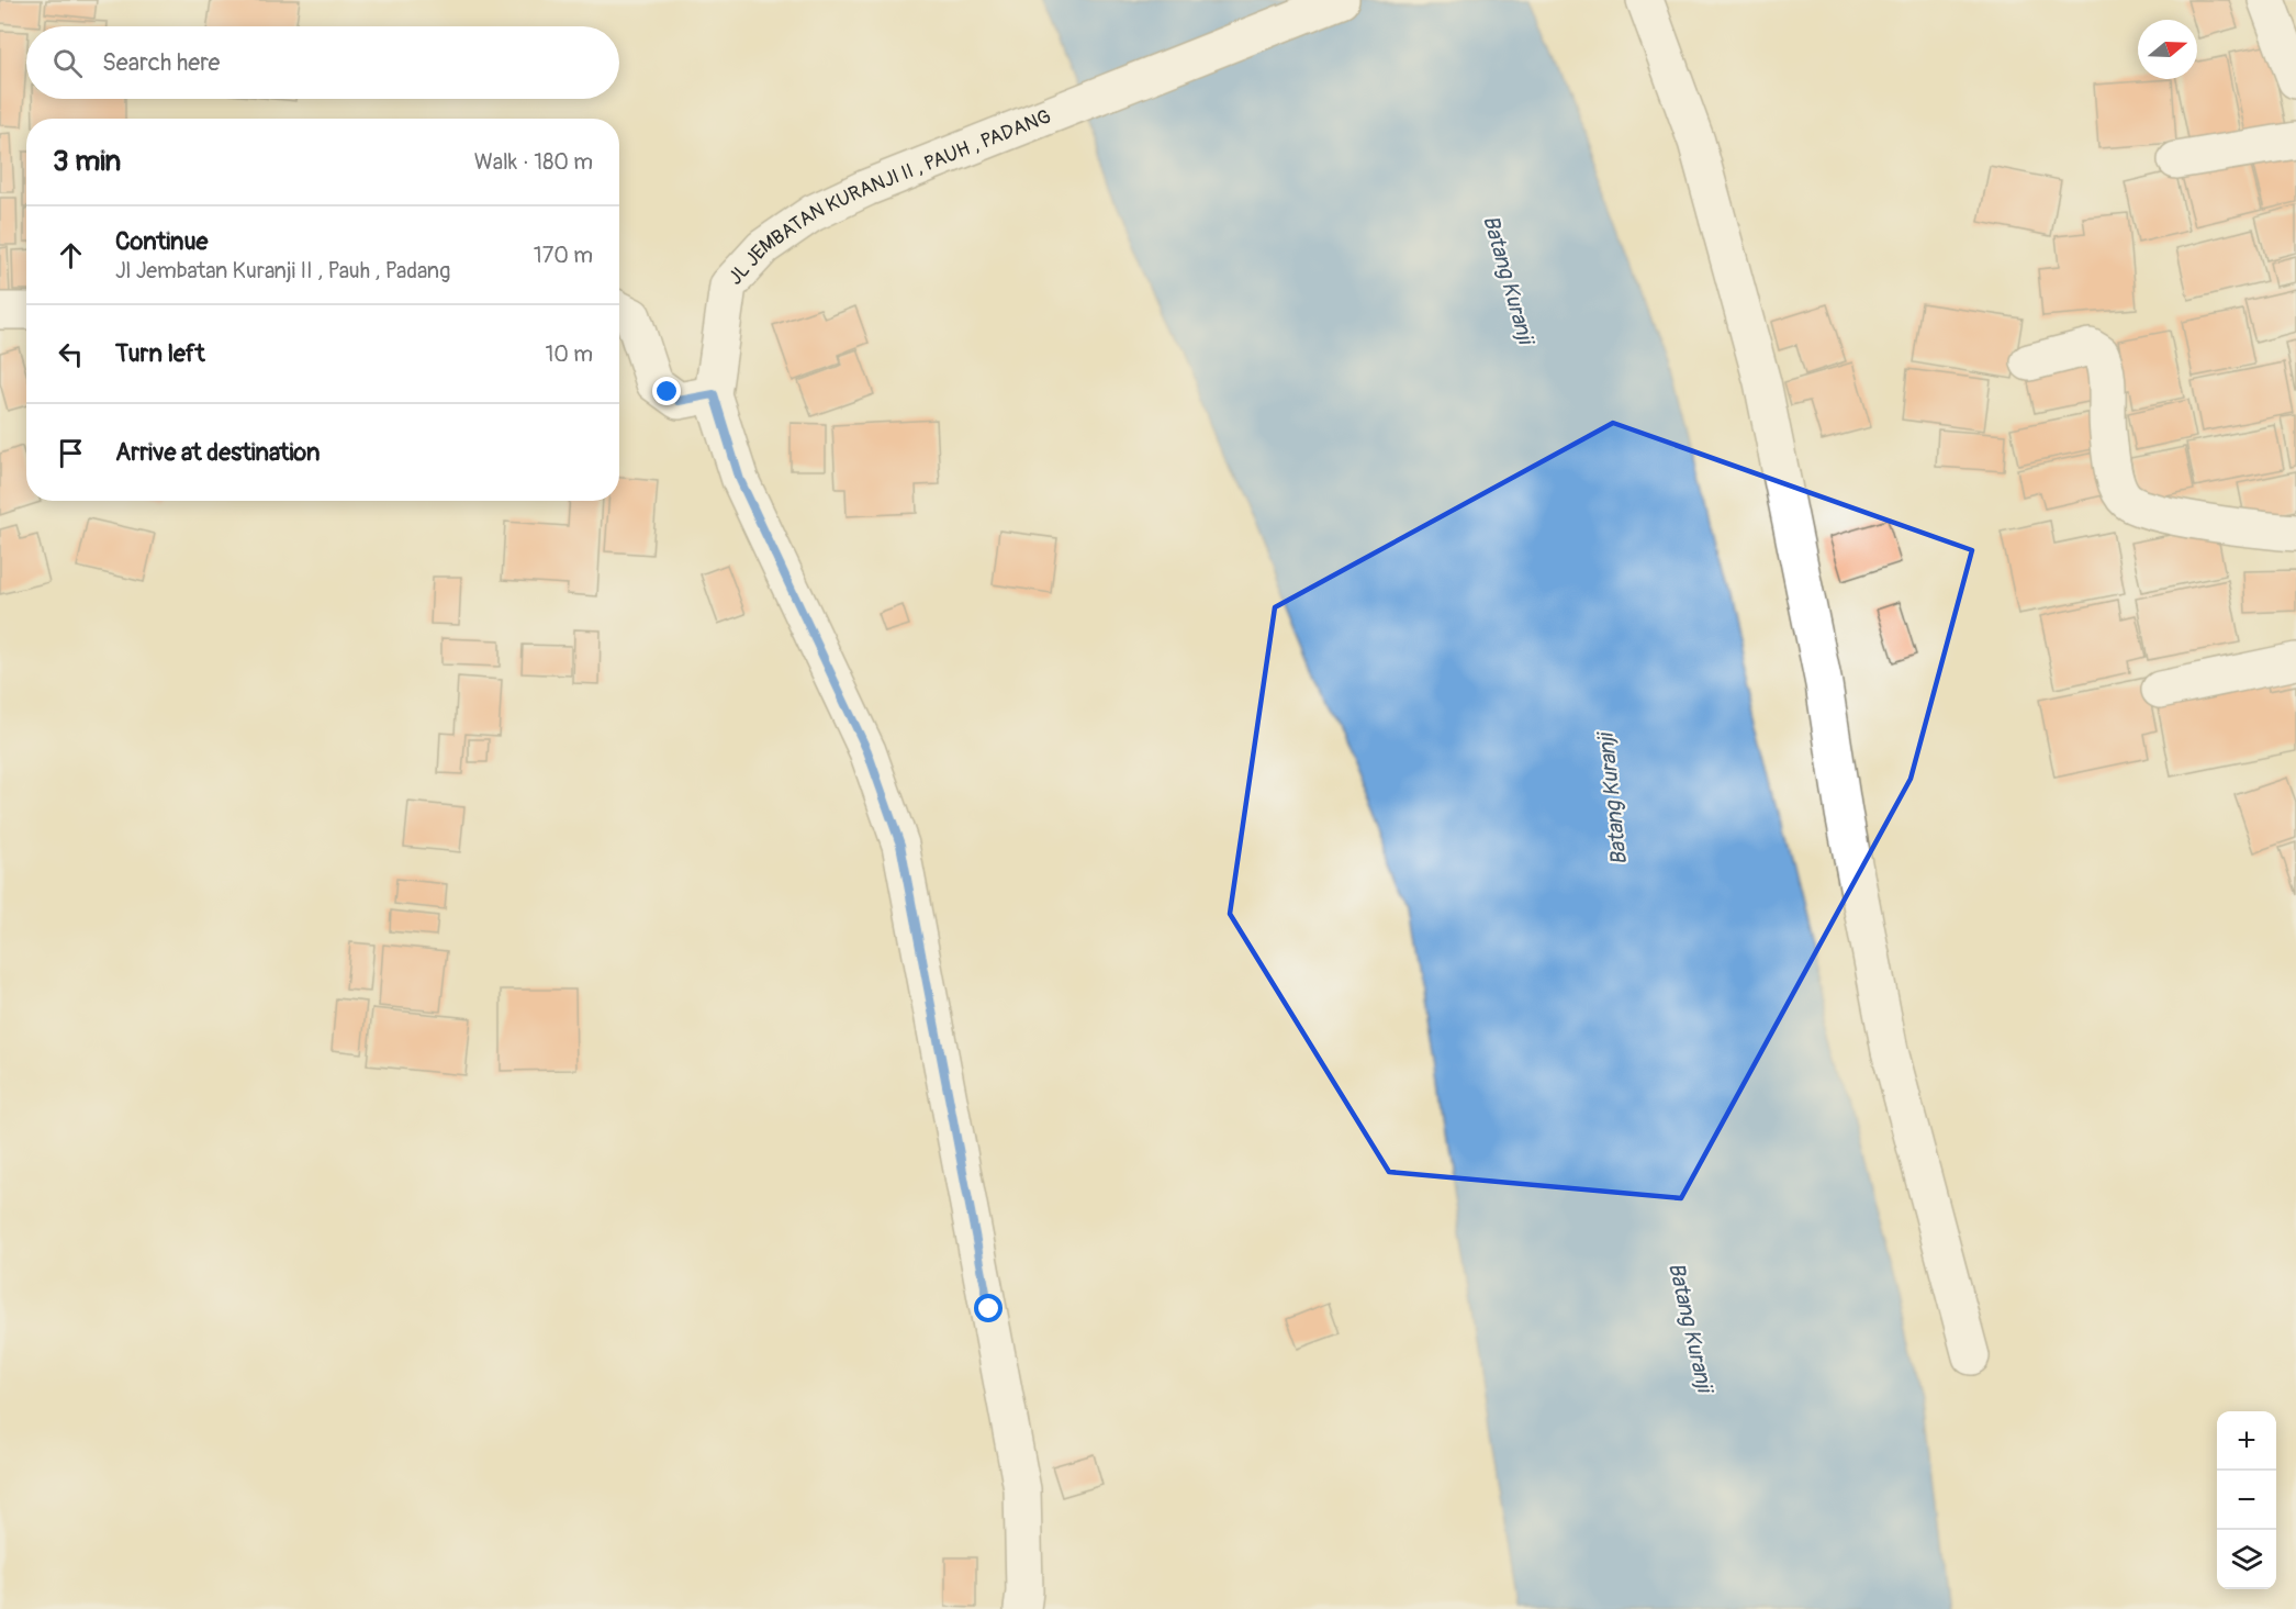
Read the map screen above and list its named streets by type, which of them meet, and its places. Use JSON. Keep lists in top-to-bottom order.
{
  "streets": {
    "street": ["JL JEMBATAN KURANJI II , PAUH , PADANG"]
  },
  "water": ["Batang Kuranji"],
  "north": "right",
  "page": {
    "search": "Search here",
    "heading": ["3 min", "Walk · 180 m"],
    "list": [
      ["Continue", "Jl Jembatan Kuranji II , Pauh , Padang", "170 m"],
      ["Turn left", "10 m"],
      "Arrive at destination"
    ],
    "map_buttons": ["+", "−"]
  }
}
